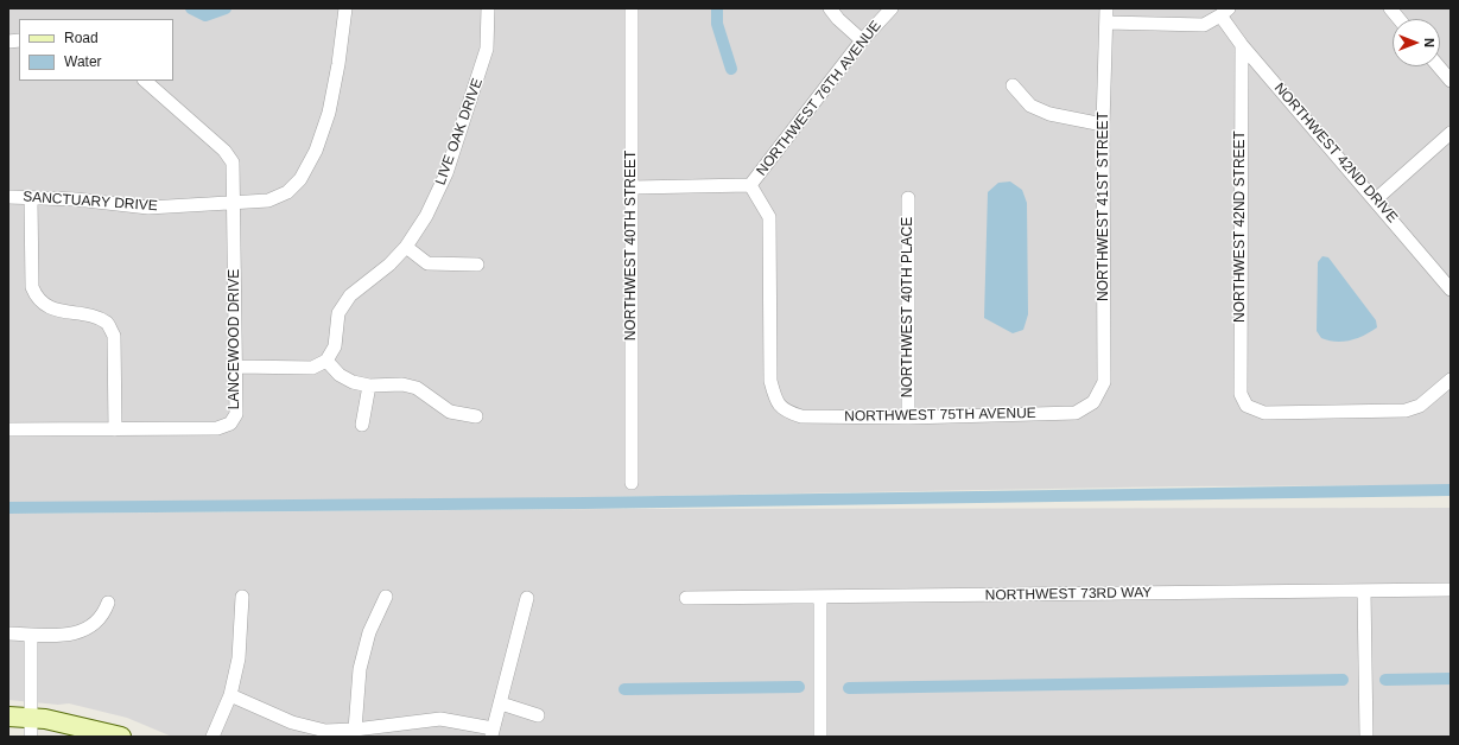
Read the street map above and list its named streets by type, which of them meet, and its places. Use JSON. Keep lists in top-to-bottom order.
{
  "streets": {
    "street": [
      "NORTHWEST 76TH AVENUE",
      "LIVE OAK DRIVE",
      "NORTHWEST 42ND DRIVE",
      "SANCTUARY DRIVE",
      "NORTHWEST 41ST STREET",
      "NORTHWEST 42ND STREET",
      "NORTHWEST 40TH STREET",
      "NORTHWEST 40TH PLACE",
      "LANCEWOOD DRIVE",
      "NORTHWEST 75TH AVENUE",
      "NORTHWEST 73RD WAY"
    ]
  },
  "crossings": [
    ["NORTHWEST 76TH AVENUE", "NORTHWEST 40TH STREET"],
    ["NORTHWEST 76TH AVENUE", "NORTHWEST 75TH AVENUE"],
    ["NORTHWEST 42ND DRIVE", "NORTHWEST 42ND STREET"],
    ["SANCTUARY DRIVE", "LANCEWOOD DRIVE"],
    ["NORTHWEST 41ST STREET", "NORTHWEST 75TH AVENUE"],
    ["NORTHWEST 40TH PLACE", "NORTHWEST 75TH AVENUE"]
  ],
  "legend": ["Road", "Water"],
  "north": "right"
}
